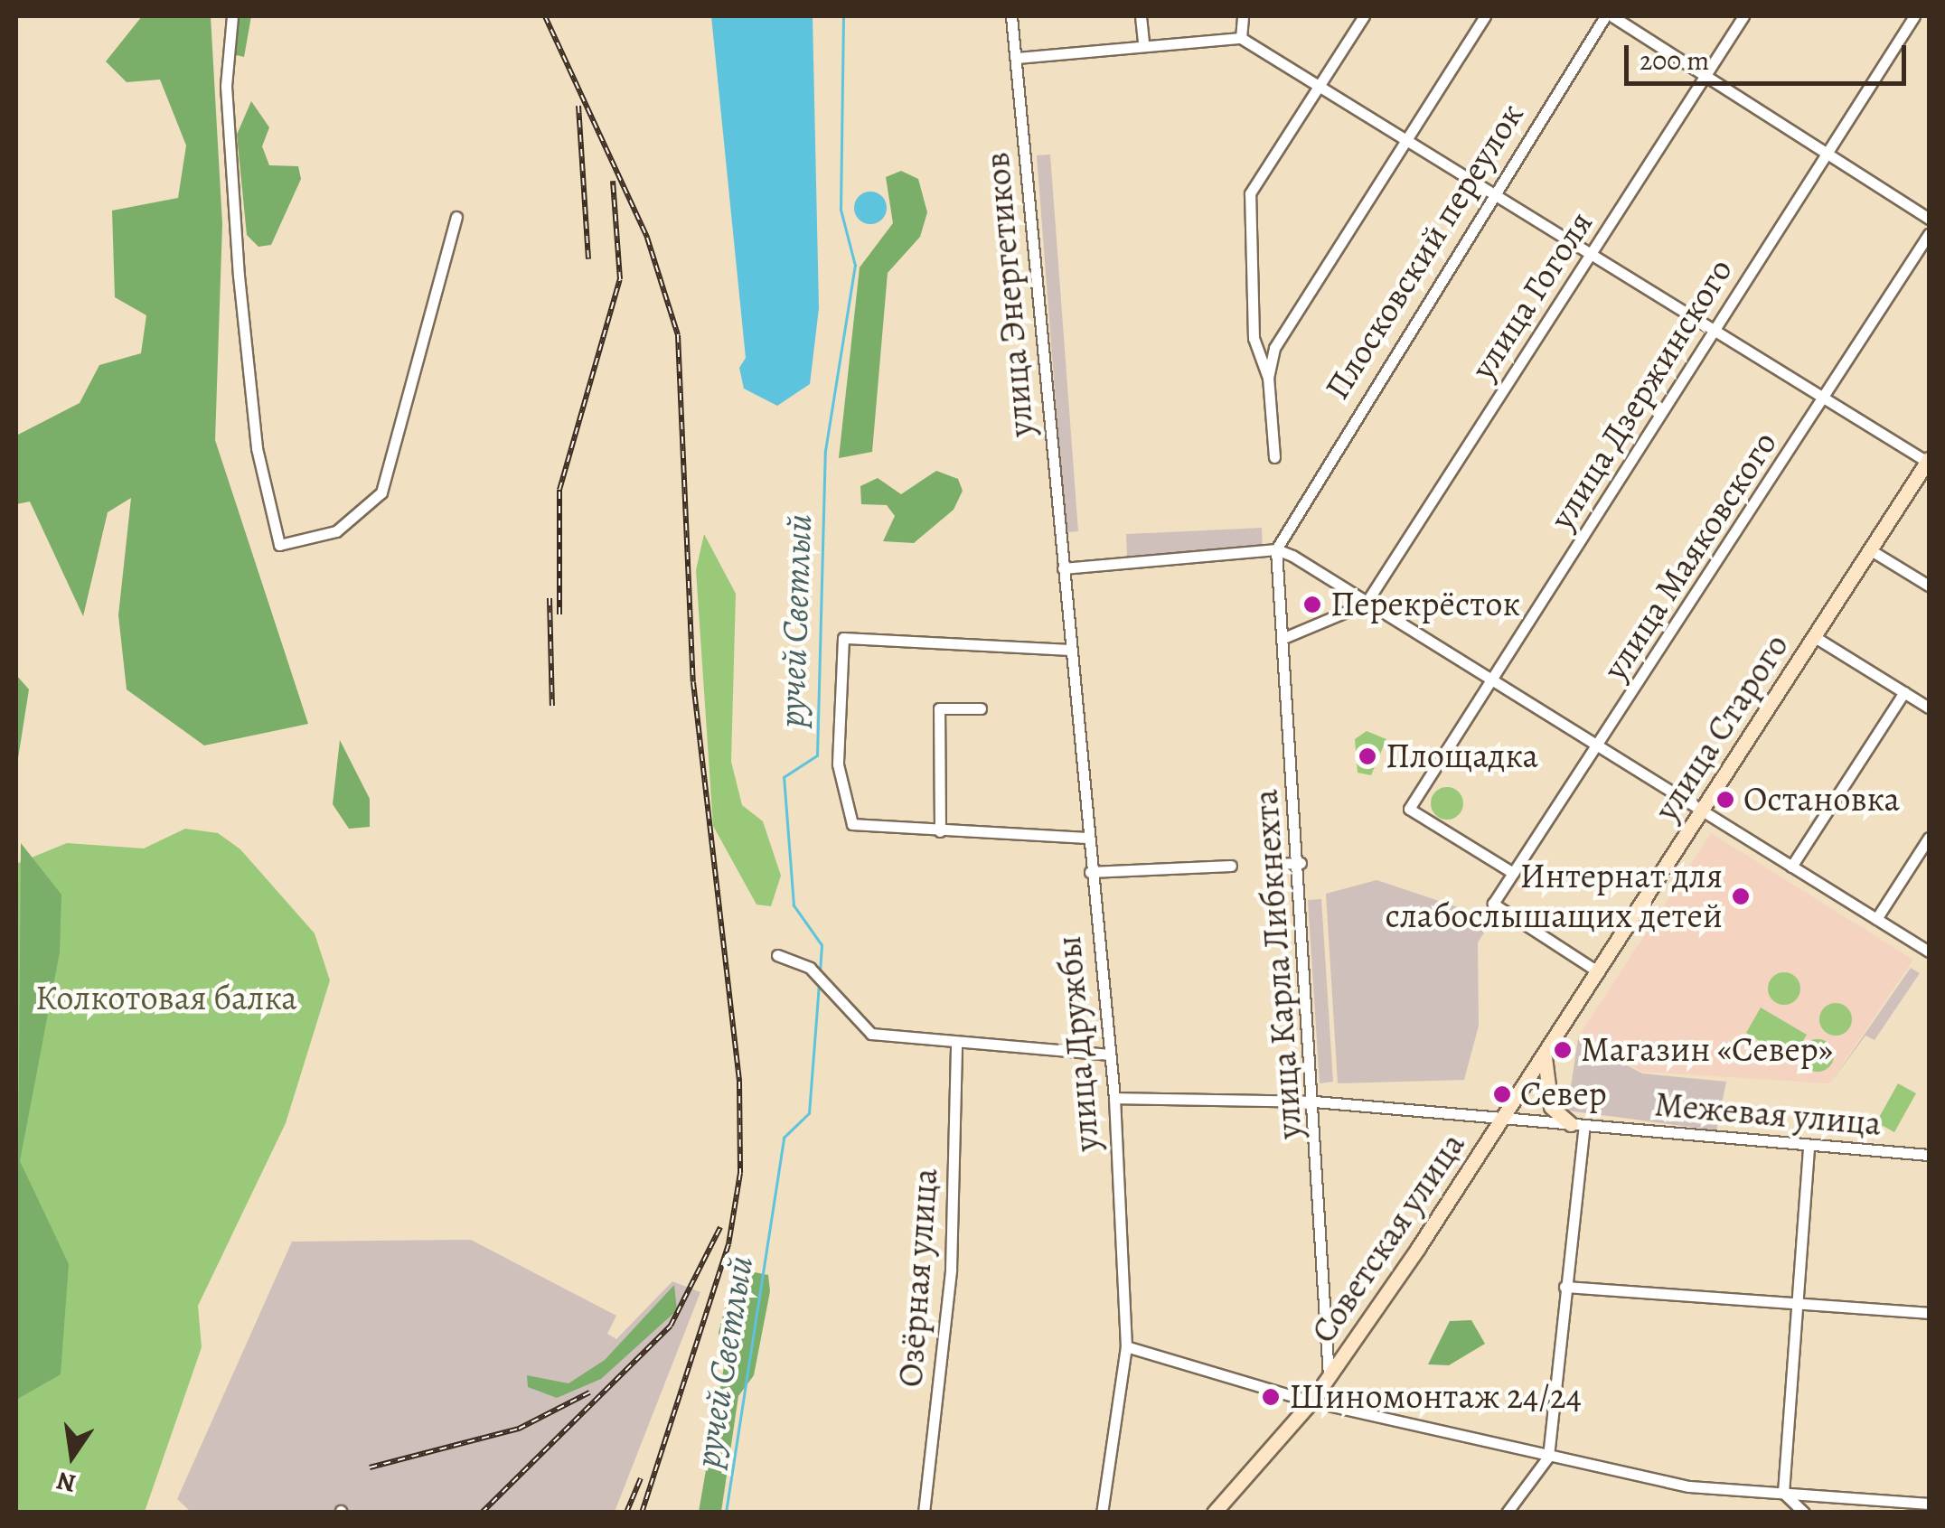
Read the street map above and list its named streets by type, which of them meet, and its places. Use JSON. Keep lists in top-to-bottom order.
{
  "streets": {
    "street": [
      "Плосковский переулок",
      "улица Энергетиков",
      "улица Гоголя",
      "улица Дзержинского",
      "улица Маяковского",
      "улица Старого",
      "улица Карла Либкнехта",
      "улица Дружбы",
      "Межевая улица",
      "Советская улица",
      "Озёрная улица"
    ]
  },
  "crossings": [
    ["Плосковский переулок", "улица Карла Либкнехта"],
    ["улица Энергетиков", "улица Дружбы"],
    ["улица Дзержинского", "улица Маяковского"],
    ["улица Маяковского", "улица Старого"],
    ["улица Старого", "Межевая улица"],
    ["улица Старого", "Советская улица"],
    ["улица Карла Либкнехта", "Межевая улица"],
    ["улица Карла Либкнехта", "Советская улица"],
    ["улица Дружбы", "Межевая улица"],
    ["Межевая улица", "Советская улица"]
  ],
  "water": ["ручей Светлый"],
  "parks": ["Колкотовая балка"],
  "places": [
    "Перекрёсток",
    "Площадка",
    "Остановка",
    "Интернат для слабослышащих детей",
    "Магазин «Север»",
    "Север",
    "Шиномонтаж 24/24"
  ],
  "scale_bar": "200 m",
  "north": "bottom"
}
